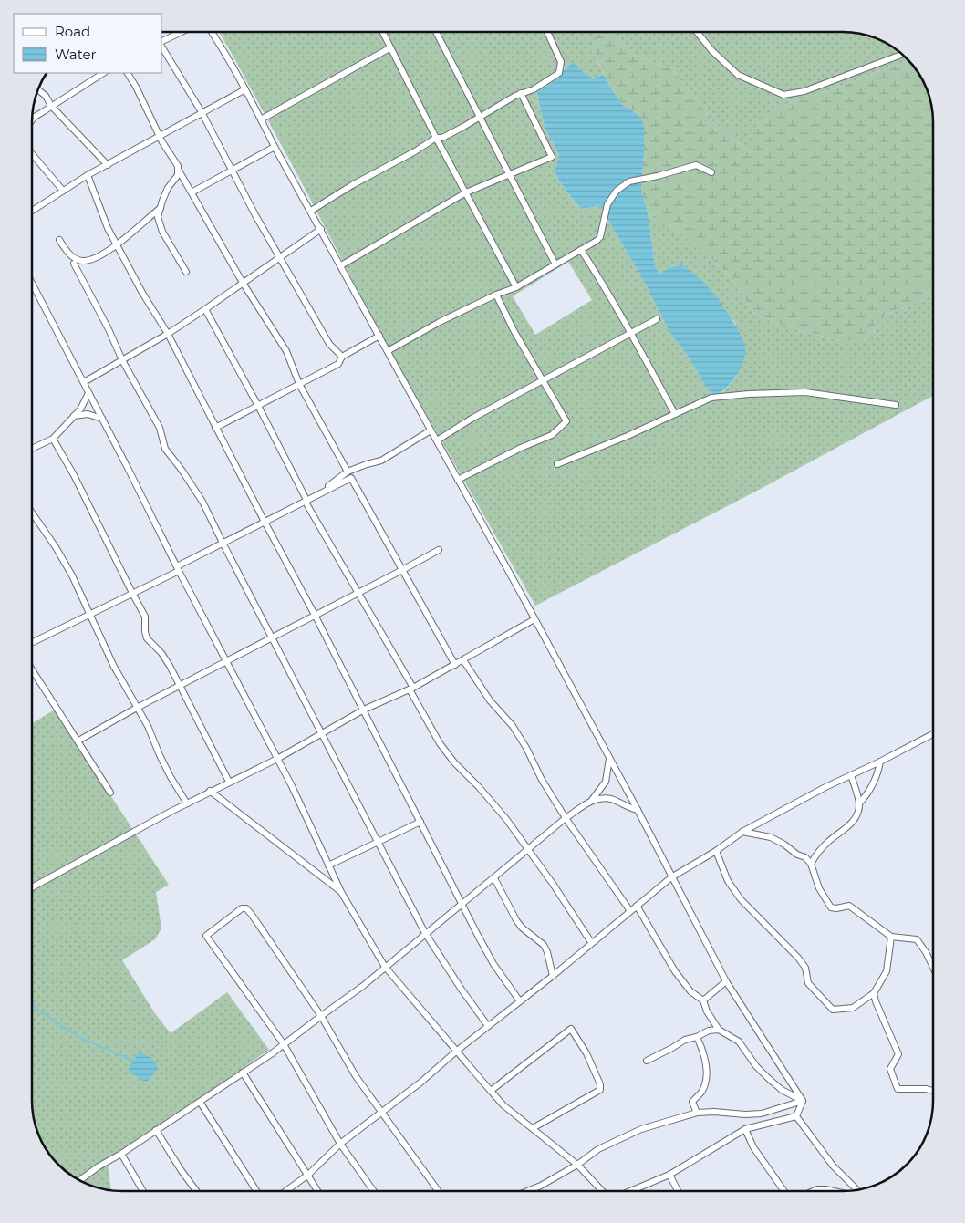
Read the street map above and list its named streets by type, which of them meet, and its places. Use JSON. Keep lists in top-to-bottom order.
{
  "legend": ["Road", "Water"]
}
